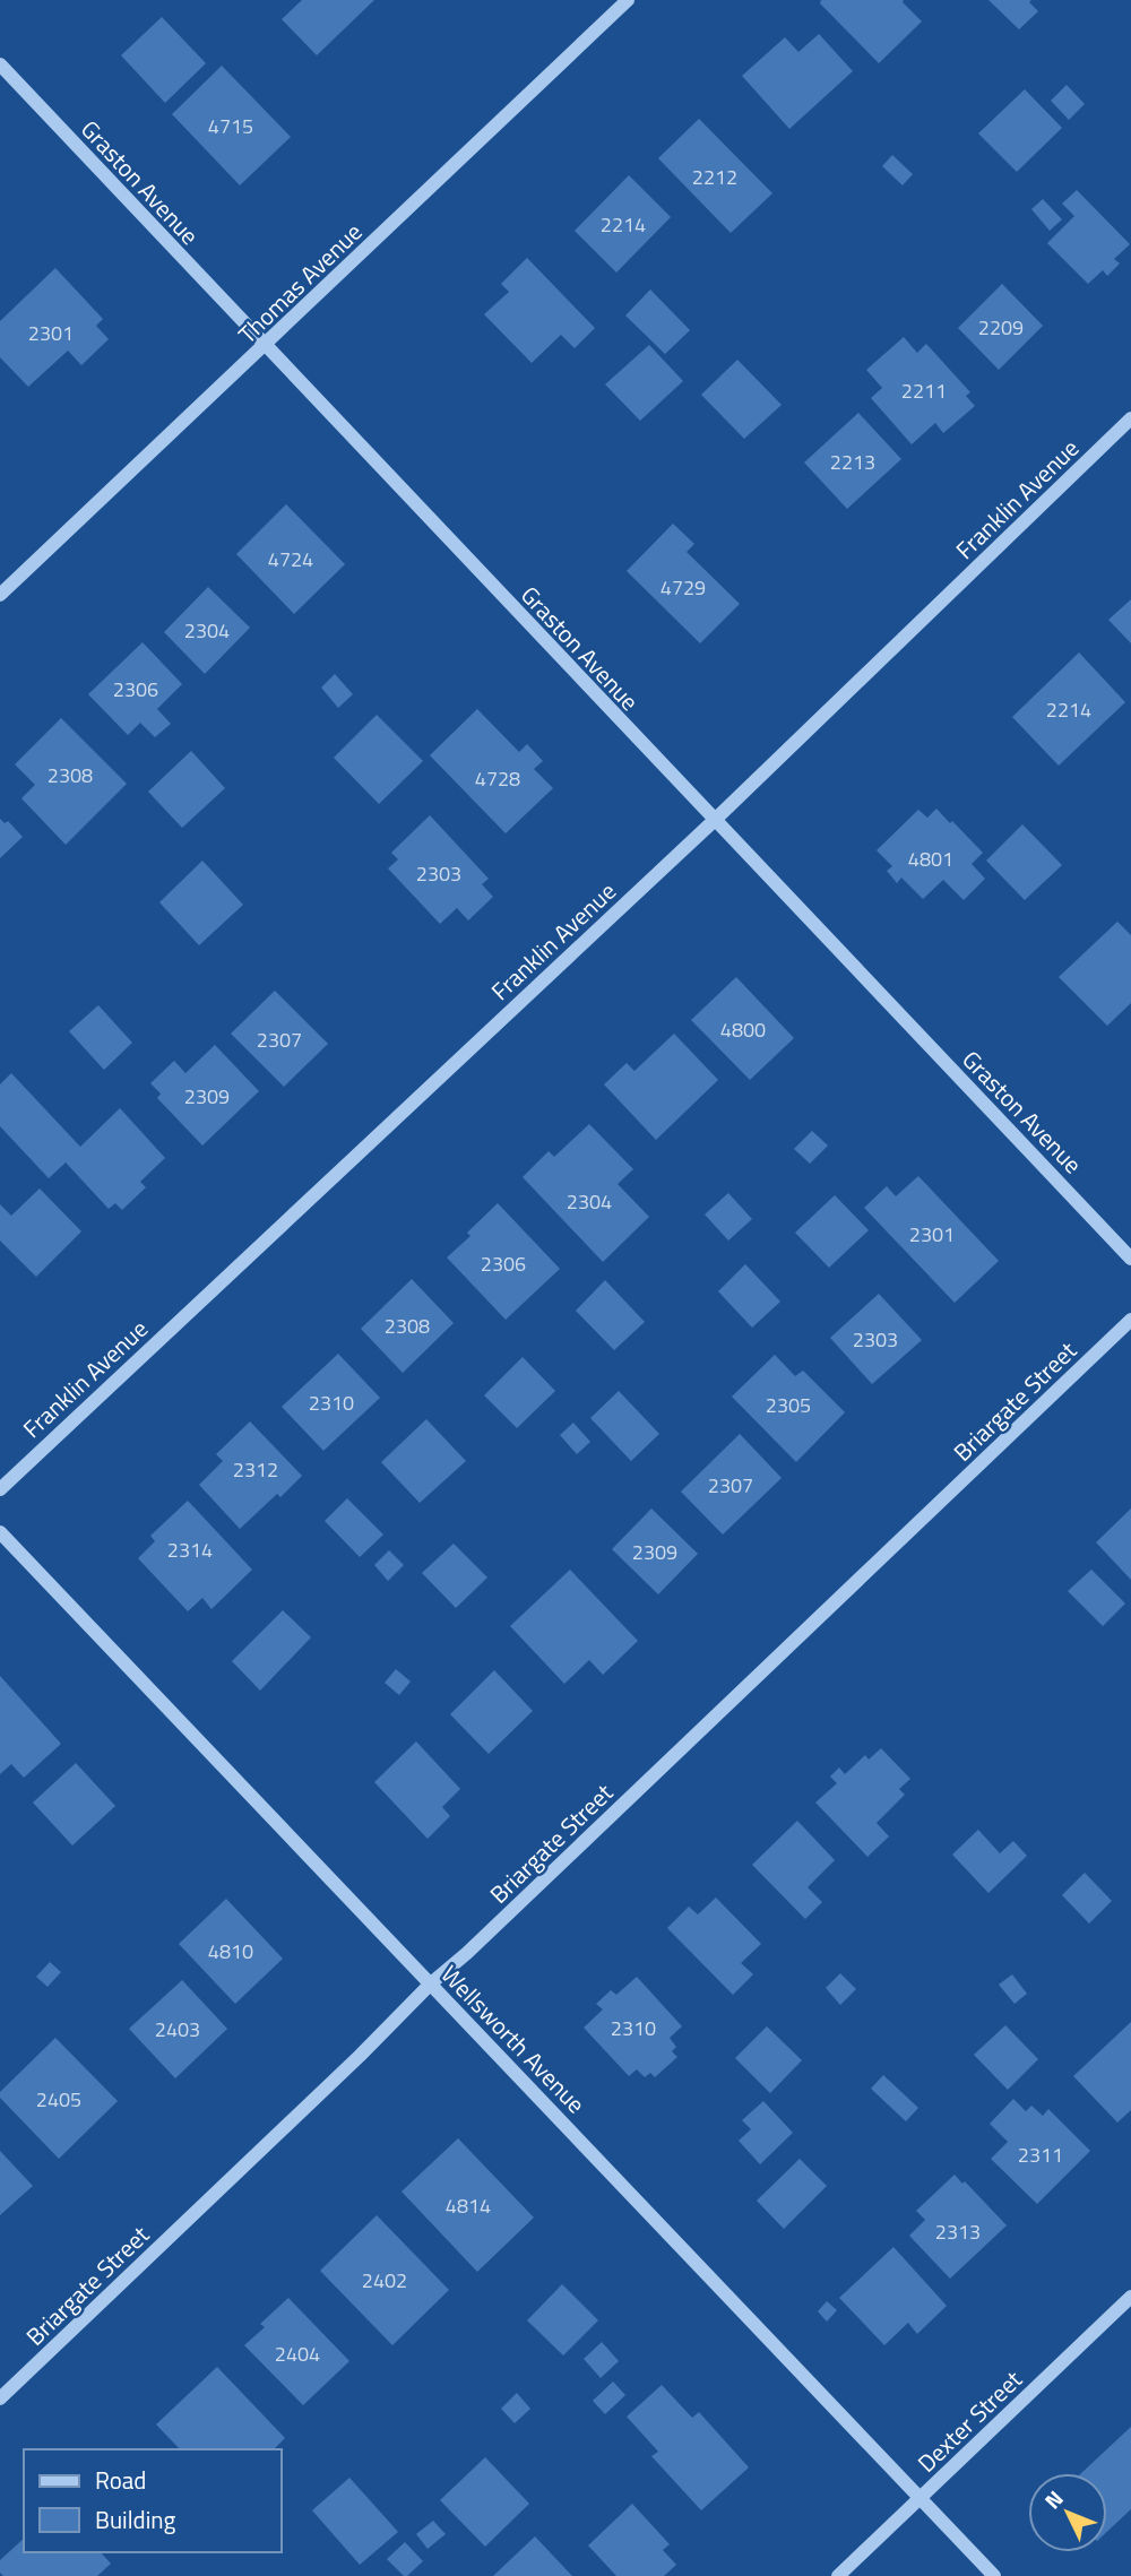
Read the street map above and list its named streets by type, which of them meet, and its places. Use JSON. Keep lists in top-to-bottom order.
{
  "streets": {
    "street": [
      "Graston Avenue",
      "Thomas Avenue",
      "Franklin Avenue",
      "Briargate Street",
      "Wellsworth Avenue",
      "Dexter Street"
    ]
  },
  "crossings": [
    ["Graston Avenue", "Thomas Avenue"],
    ["Graston Avenue", "Franklin Avenue"],
    ["Briargate Street", "Wellsworth Avenue"],
    ["Wellsworth Avenue", "Dexter Street"]
  ],
  "house_numbers": [
    "4715",
    "2212",
    "2214",
    "2209",
    "2301",
    "2211",
    "2213",
    "4724",
    "4729",
    "2304",
    "2306",
    "2214",
    "2308",
    "4728",
    "4801",
    "2303",
    "4800",
    "2307",
    "2309",
    "2304",
    "2301",
    "2306",
    "2308",
    "2303",
    "2310",
    "2305",
    "2312",
    "2307",
    "2314",
    "2309",
    "4810",
    "2310",
    "2403",
    "2405",
    "2311",
    "4814",
    "2313",
    "2402",
    "2404"
  ],
  "legend": ["Road", "Building"],
  "north": "top left"
}
